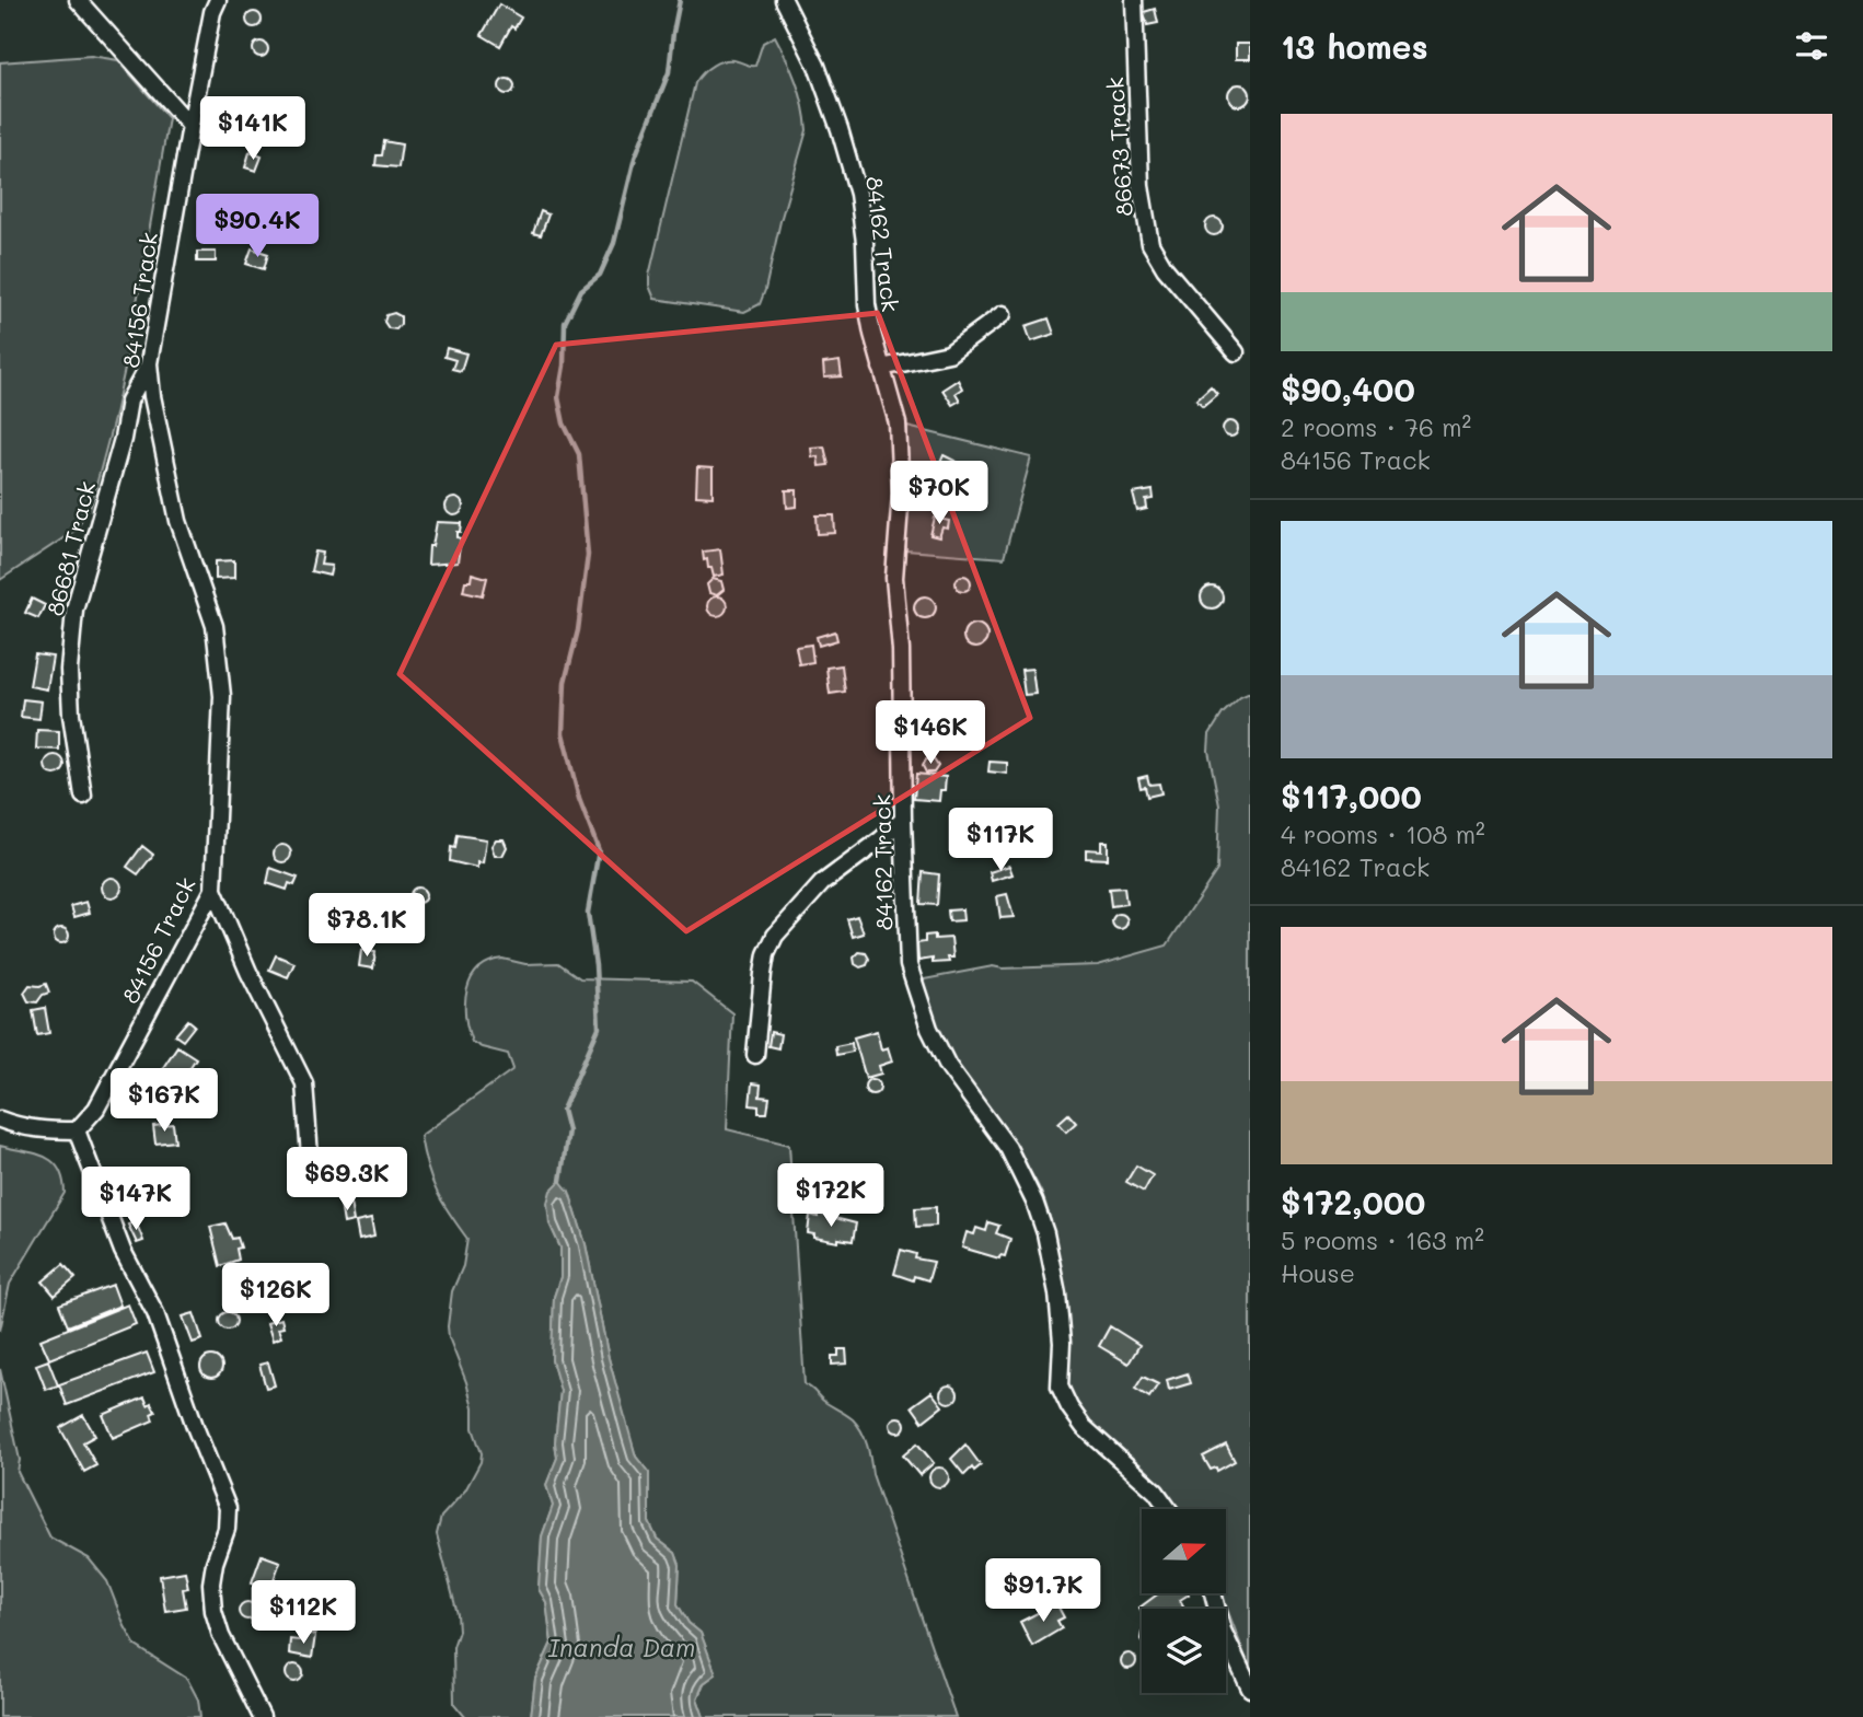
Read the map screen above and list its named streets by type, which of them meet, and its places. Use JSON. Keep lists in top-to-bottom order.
{
  "streets": {
    "street": [
      "86673 Track",
      "84162 Track",
      "84156 Track",
      "86681 Track"
    ]
  },
  "crossings": [
    ["84156 Track", "86681 Track"]
  ],
  "water": ["Inanda Dam"],
  "north": "right",
  "page": {
    "heading": "13 homes",
    "list": [
      {
        "name": "$90,400",
        "note": "2 rooms · 76 m² · 84156 Track"
      },
      {
        "name": "$117,000",
        "note": "4 rooms · 108 m² · 84162 Track"
      },
      {
        "name": "$172,000",
        "note": "5 rooms · 163 m² · House"
      }
    ],
    "price": [
      "$141K",
      "$90.4K",
      "$70K",
      "$146K",
      "$117K",
      "$78.1K",
      "$167K",
      "$69.3K",
      "$172K",
      "$147K",
      "$126K",
      "$91.7K",
      "$112K"
    ]
  }
}
